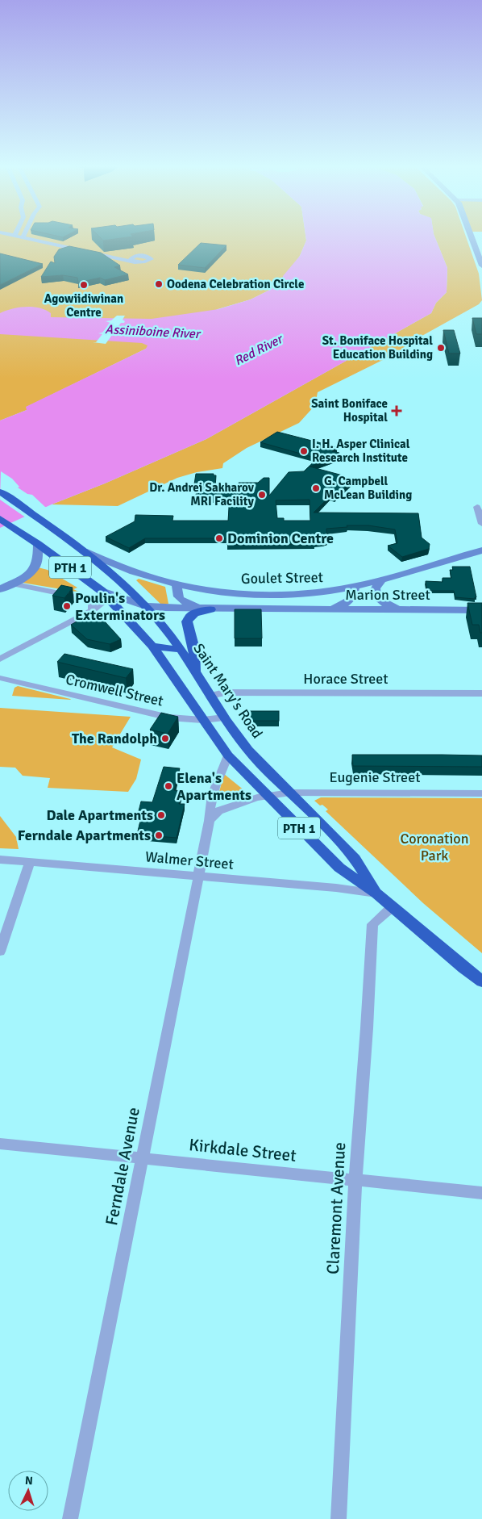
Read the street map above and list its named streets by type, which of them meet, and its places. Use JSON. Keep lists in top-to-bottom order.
{
  "streets": {
    "highway": ["PTH 1", "Saint Mary's Road"],
    "main road": ["Goulet Street", "Marion Street"],
    "street": [
      "Horace Street",
      "Cromwell Street",
      "Eugenie Street",
      "Walmer Street",
      "Kirkdale Street",
      "Ferndale Avenue",
      "Claremont Avenue"
    ]
  },
  "crossings": [
    ["PTH 1", "Marion Street"],
    ["PTH 1", "Cromwell Street"],
    ["PTH 1", "Saint Mary's Road"],
    ["PTH 1", "Ferndale Avenue"],
    ["Goulet Street", "Saint Mary's Road"],
    ["Marion Street", "Saint Mary's Road"],
    ["Horace Street", "Saint Mary's Road"],
    ["Cromwell Street", "Saint Mary's Road"],
    ["Saint Mary's Road", "Eugenie Street"],
    ["Saint Mary's Road", "Walmer Street"],
    ["Saint Mary's Road", "Ferndale Avenue"],
    ["Saint Mary's Road", "Claremont Avenue"],
    ["Walmer Street", "Ferndale Avenue"],
    ["Kirkdale Street", "Ferndale Avenue"],
    ["Kirkdale Street", "Claremont Avenue"]
  ],
  "water": ["Assiniboine River", "Red River"],
  "parks": ["Coronation Park"],
  "places": {
    "other": [
      "Oodena Celebration Circle",
      "Agowiidiwinan Centre",
      "St. Boniface Hospital Education Building",
      "I. H. Asper Clinical Research Institute",
      "G. Campbell McLean Building",
      "Dr. Andrei Sakharov MRI Facility",
      "Dominion Centre",
      "Poulin's Exterminators",
      "The Randolph",
      "Elena's Apartments",
      "Dale Apartments",
      "Ferndale Apartments"
    ],
    "health": ["Saint Boniface Hospital"]
  },
  "north": "top"
}
